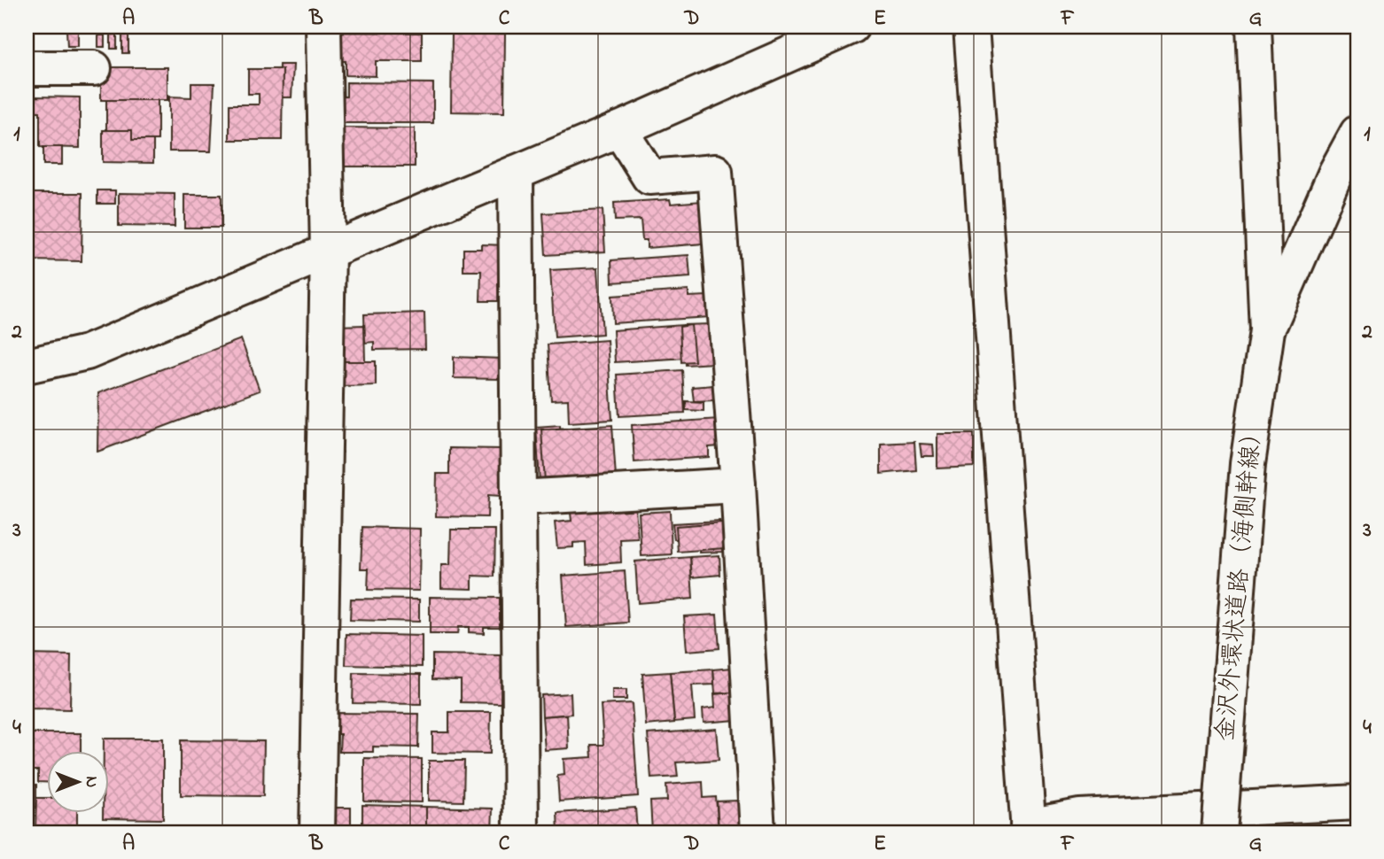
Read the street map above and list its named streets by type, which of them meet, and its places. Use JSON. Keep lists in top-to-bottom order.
{
  "streets": {
    "street": ["金沢外環状道路（海側幹線）"]
  },
  "north": "right",
  "grid": {
    "columns": [
      "A",
      "B",
      "C",
      "D",
      "E",
      "F",
      "G"
    ],
    "rows": [
      "1",
      "2",
      "3",
      "4"
    ]
  }
}
